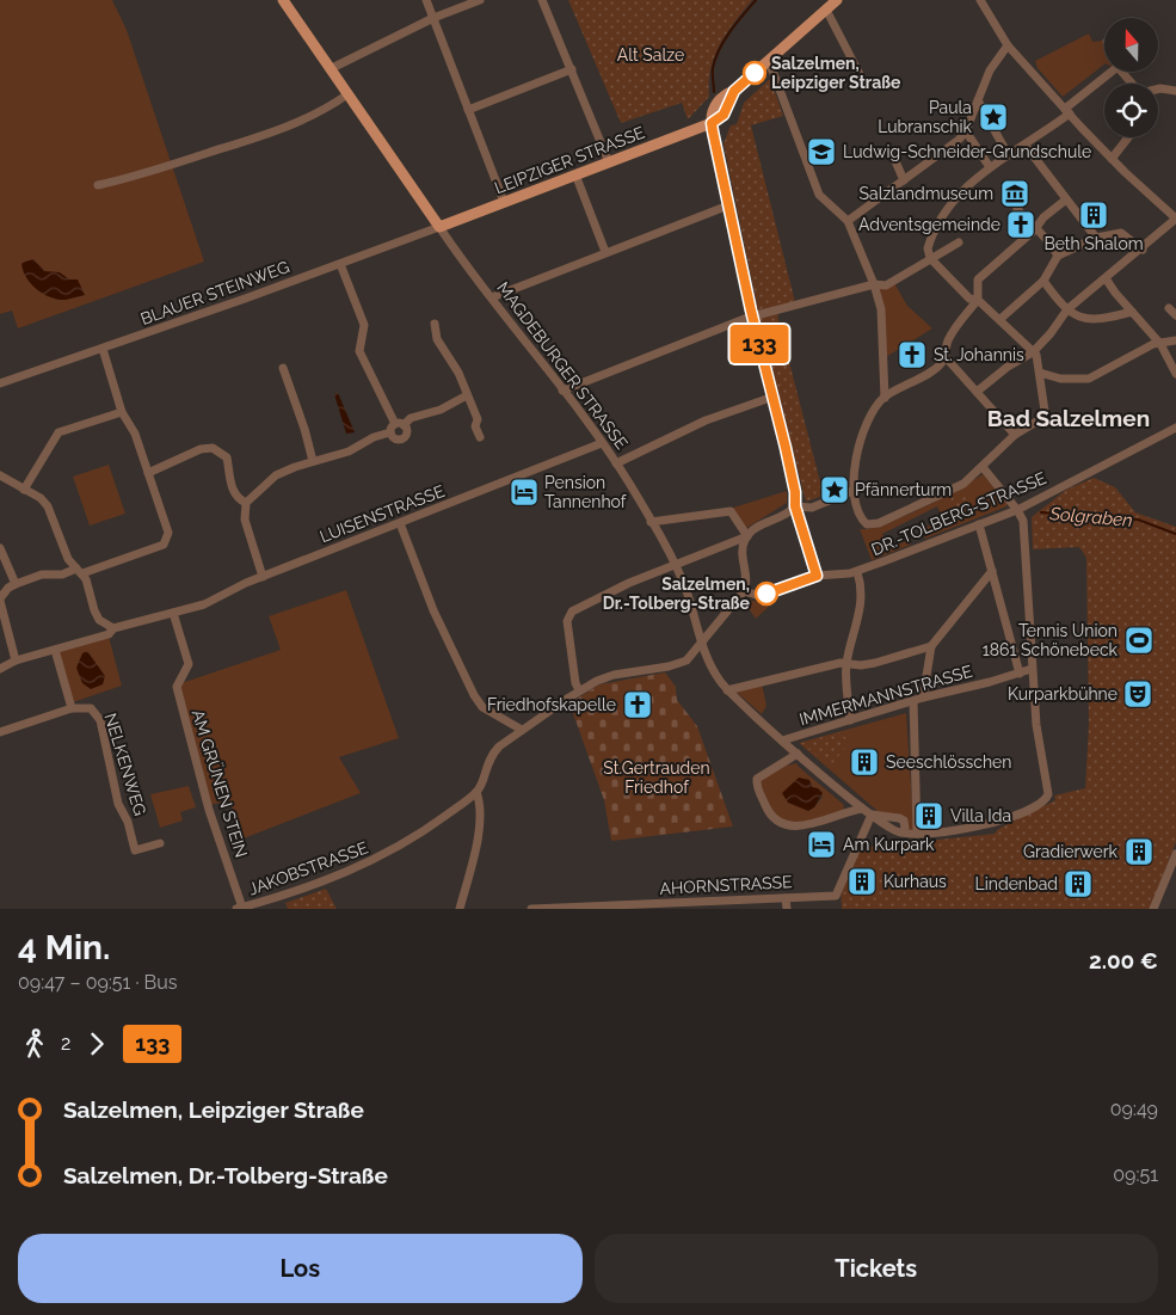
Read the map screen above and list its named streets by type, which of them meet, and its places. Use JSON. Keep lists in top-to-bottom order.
{
  "streets": {
    "main road": ["LEIPZIGER STRASSE", "MAGDEBURGER STRASSE"],
    "street": [
      "BLAUER STEINWEG",
      "LUISENSTRASSE",
      "DR.-TOLBERG-STRASSE",
      "IMMERMANNSTRASSE",
      "NELKENWEG",
      "AM GRÜNEN STEIN",
      "JAKOBSTRASSE",
      "AHORNSTRASSE"
    ]
  },
  "crossings": [
    ["LEIPZIGER STRASSE", "BLAUER STEINWEG"],
    ["LEIPZIGER STRASSE", "MAGDEBURGER STRASSE"],
    ["BLAUER STEINWEG", "MAGDEBURGER STRASSE"],
    ["MAGDEBURGER STRASSE", "LUISENSTRASSE"],
    ["MAGDEBURGER STRASSE", "IMMERMANNSTRASSE"],
    ["MAGDEBURGER STRASSE", "AHORNSTRASSE"],
    ["LUISENSTRASSE", "AM GRÜNEN STEIN"],
    ["AM GRÜNEN STEIN", "JAKOBSTRASSE"]
  ],
  "districts": ["Bad Salzelmen"],
  "water": ["Solgraben"],
  "parks": ["Alt Salze", "St.Gertrauden Friedhof"],
  "places": {
    "other": ["Salzelmen, Leipziger Straße", "Salzelmen, Dr.-Tolberg-Straße"],
    "place": ["Paula Lubranschik", "Pfännerturm"],
    "school or university": ["Ludwig-Schneider-Grundschule"],
    "museum": ["Salzlandmuseum"],
    "building": [
      "Beth Shalom",
      "Seeschlösschen",
      "Villa Ida",
      "Gradierwerk",
      "Kurhaus",
      "Lindenbad"
    ],
    "church": ["Adventsgemeinde", "St. Johannis", "Friedhofskapelle"],
    "hotel": ["Pension Tannenhof", "Am Kurpark"],
    "sports": ["Tennis Union 1861 Schönebeck"],
    "theatre": ["Kurparkbühne"]
  },
  "lines": ["bus line 133"],
  "north": "top",
  "page": {
    "on_map": "133",
    "heading": ["4 Min.", "09:47 – 09:51 · Bus", "2.00 €"],
    "legs": ["2", "133"],
    "list": [
      {
        "name": "Salzelmen, Leipziger Straße",
        "value": "09:49"
      },
      {
        "name": "Salzelmen, Dr.-Tolberg-Straße",
        "value": "09:51"
      }
    ],
    "buttons": ["Los", "Tickets"]
  }
}
